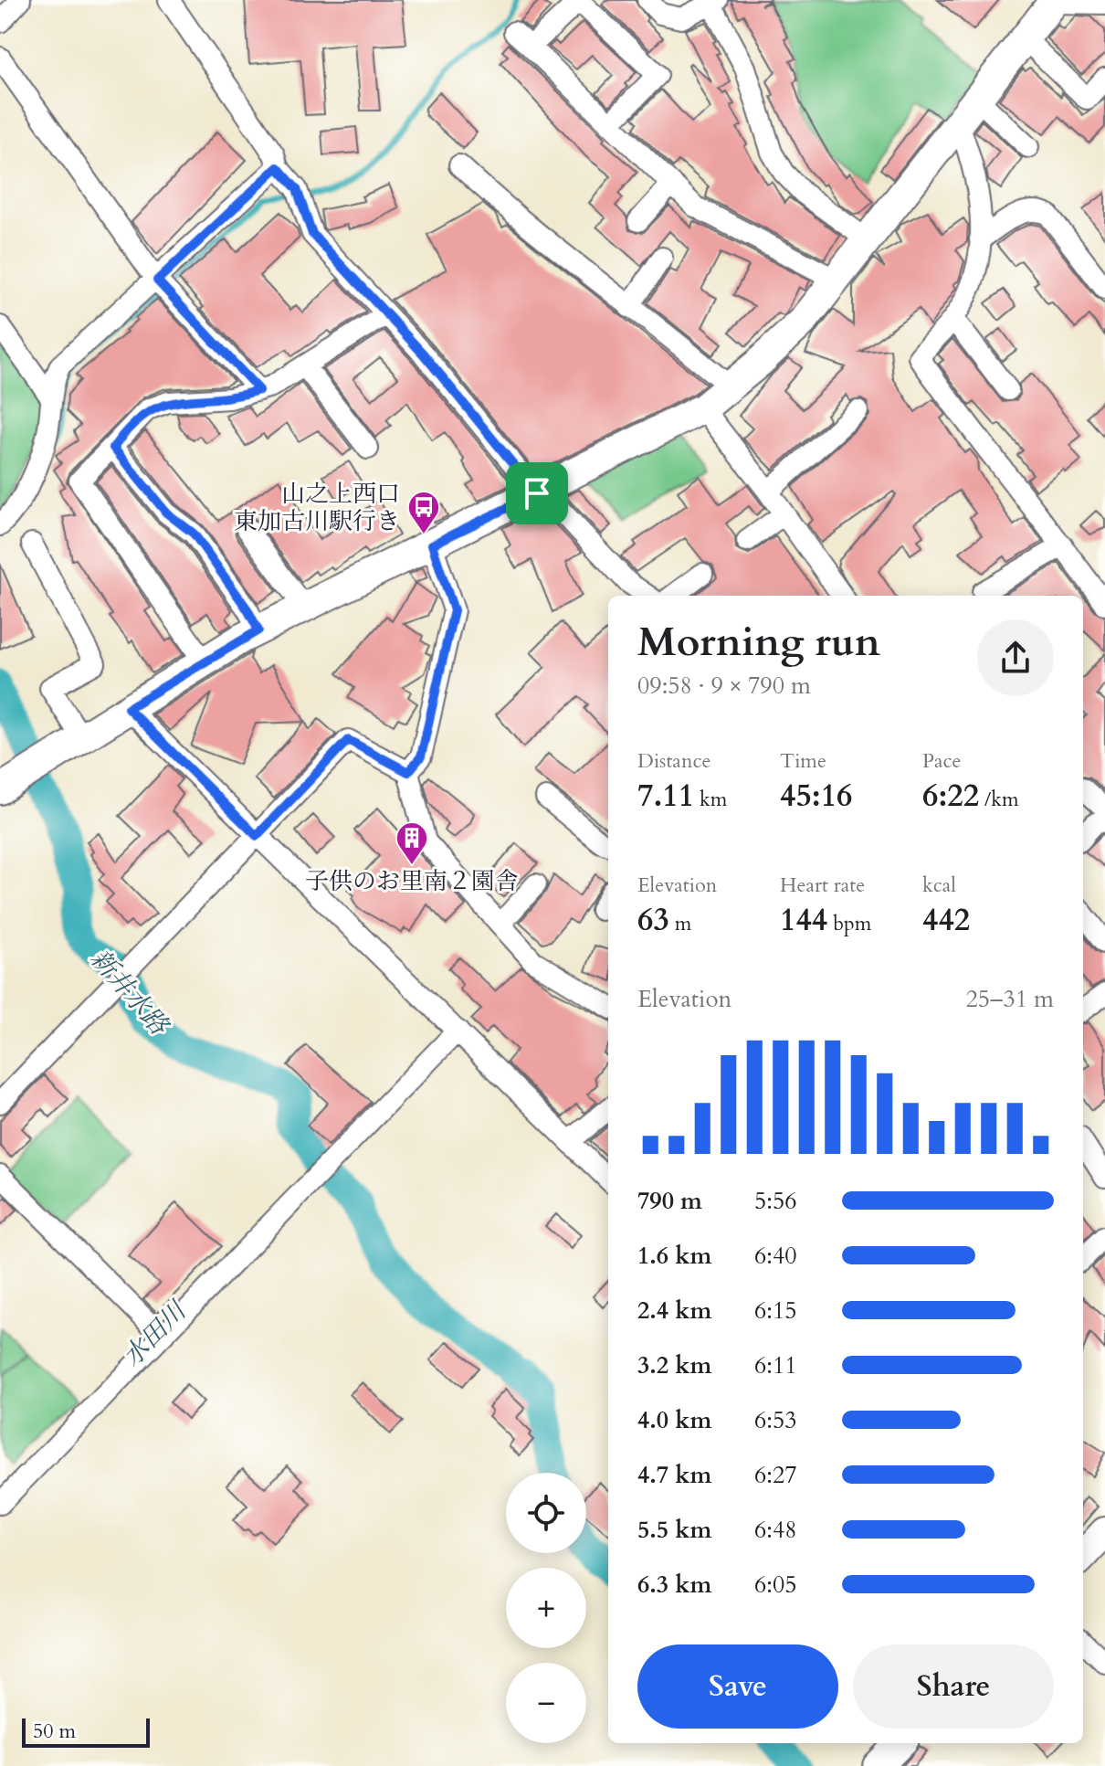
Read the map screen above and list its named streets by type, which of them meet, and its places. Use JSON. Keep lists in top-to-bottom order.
{
  "water": ["新井水路", "水田川"],
  "places": {
    "bus stop": ["山之上西口 東加古川駅行き"],
    "building": ["子供のお里南２園舎"]
  },
  "scale_bar": "50 m",
  "page": {
    "heading": ["Morning run", "09:58 · 9 × 790 m"],
    "stats": [
      ["Distance", "7.11 km"],
      ["Time", "45:16"],
      ["Pace", "6:22 /km"],
      ["Elevation", "63 m"],
      ["Heart rate", "144 bpm"],
      ["kcal", "442"]
    ],
    "chart": ["Elevation", "25–31 m"],
    "list": [
      {
        "name": "790 m",
        "note": "5:56"
      },
      {
        "name": "1.6 km",
        "note": "6:40"
      },
      {
        "name": "2.4 km",
        "note": "6:15"
      },
      {
        "name": "3.2 km",
        "note": "6:11"
      },
      {
        "name": "4.0 km",
        "note": "6:53"
      },
      {
        "name": "4.7 km",
        "note": "6:27"
      },
      {
        "name": "5.5 km",
        "note": "6:48"
      },
      {
        "name": "6.3 km",
        "note": "6:05"
      }
    ],
    "map_buttons": ["+", "−"],
    "buttons": ["Save", "Share"],
    "scale": "50 m"
  }
}
